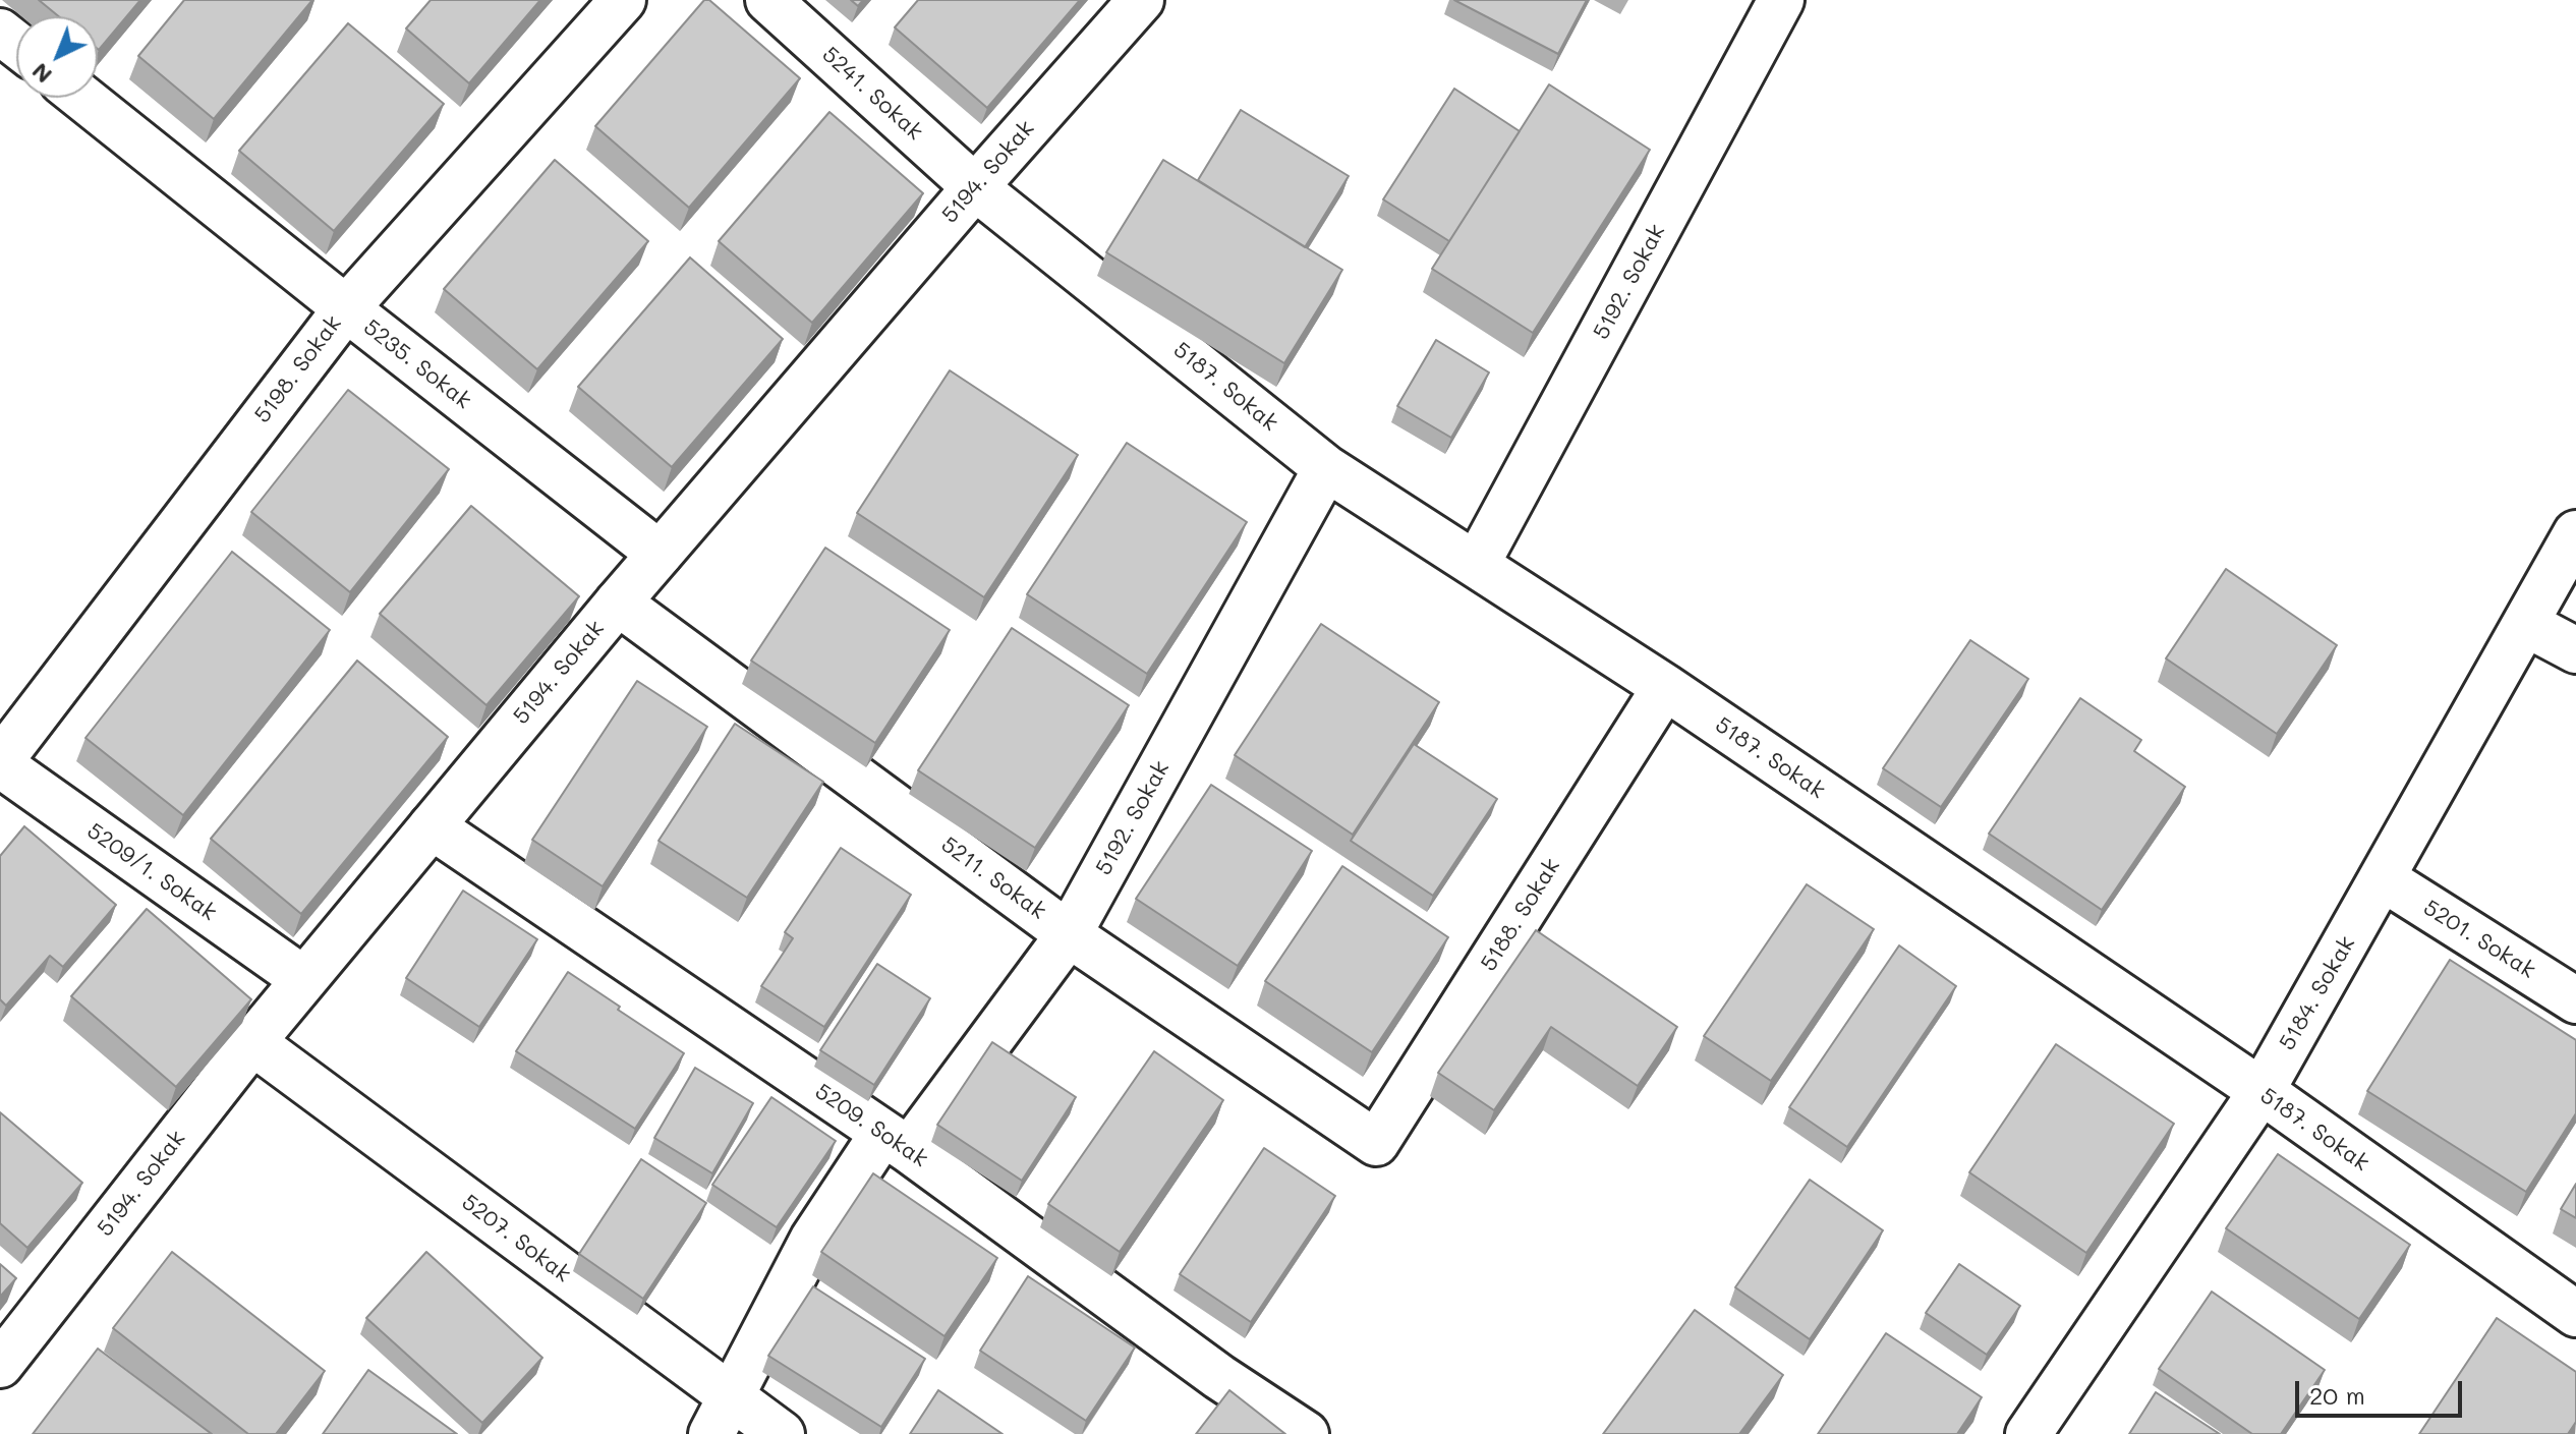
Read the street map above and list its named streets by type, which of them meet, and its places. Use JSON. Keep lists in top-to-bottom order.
{
  "streets": {
    "street": [
      "5241. Sokak",
      "5194. Sokak",
      "5192. Sokak",
      "5235. Sokak",
      "5198. Sokak",
      "5187. Sokak",
      "5209/1. Sokak",
      "5211. Sokak",
      "5188. Sokak",
      "5201. Sokak",
      "5184. Sokak",
      "5209. Sokak",
      "5207. Sokak"
    ]
  },
  "crossings": [
    ["5241. Sokak", "5194. Sokak"],
    ["5241. Sokak", "5187. Sokak"],
    ["5194. Sokak", "5235. Sokak"],
    ["5194. Sokak", "5187. Sokak"],
    ["5194. Sokak", "5209/1. Sokak"],
    ["5194. Sokak", "5211. Sokak"],
    ["5194. Sokak", "5209. Sokak"],
    ["5194. Sokak", "5207. Sokak"],
    ["5192. Sokak", "5187. Sokak"],
    ["5192. Sokak", "5211. Sokak"],
    ["5192. Sokak", "5209. Sokak"],
    ["5192. Sokak", "5207. Sokak"],
    ["5235. Sokak", "5198. Sokak"],
    ["5198. Sokak", "5209/1. Sokak"],
    ["5187. Sokak", "5188. Sokak"],
    ["5187. Sokak", "5184. Sokak"],
    ["5211. Sokak", "5188. Sokak"],
    ["5201. Sokak", "5184. Sokak"]
  ],
  "scale_bar": "20 m",
  "north": "bottom left"
}
